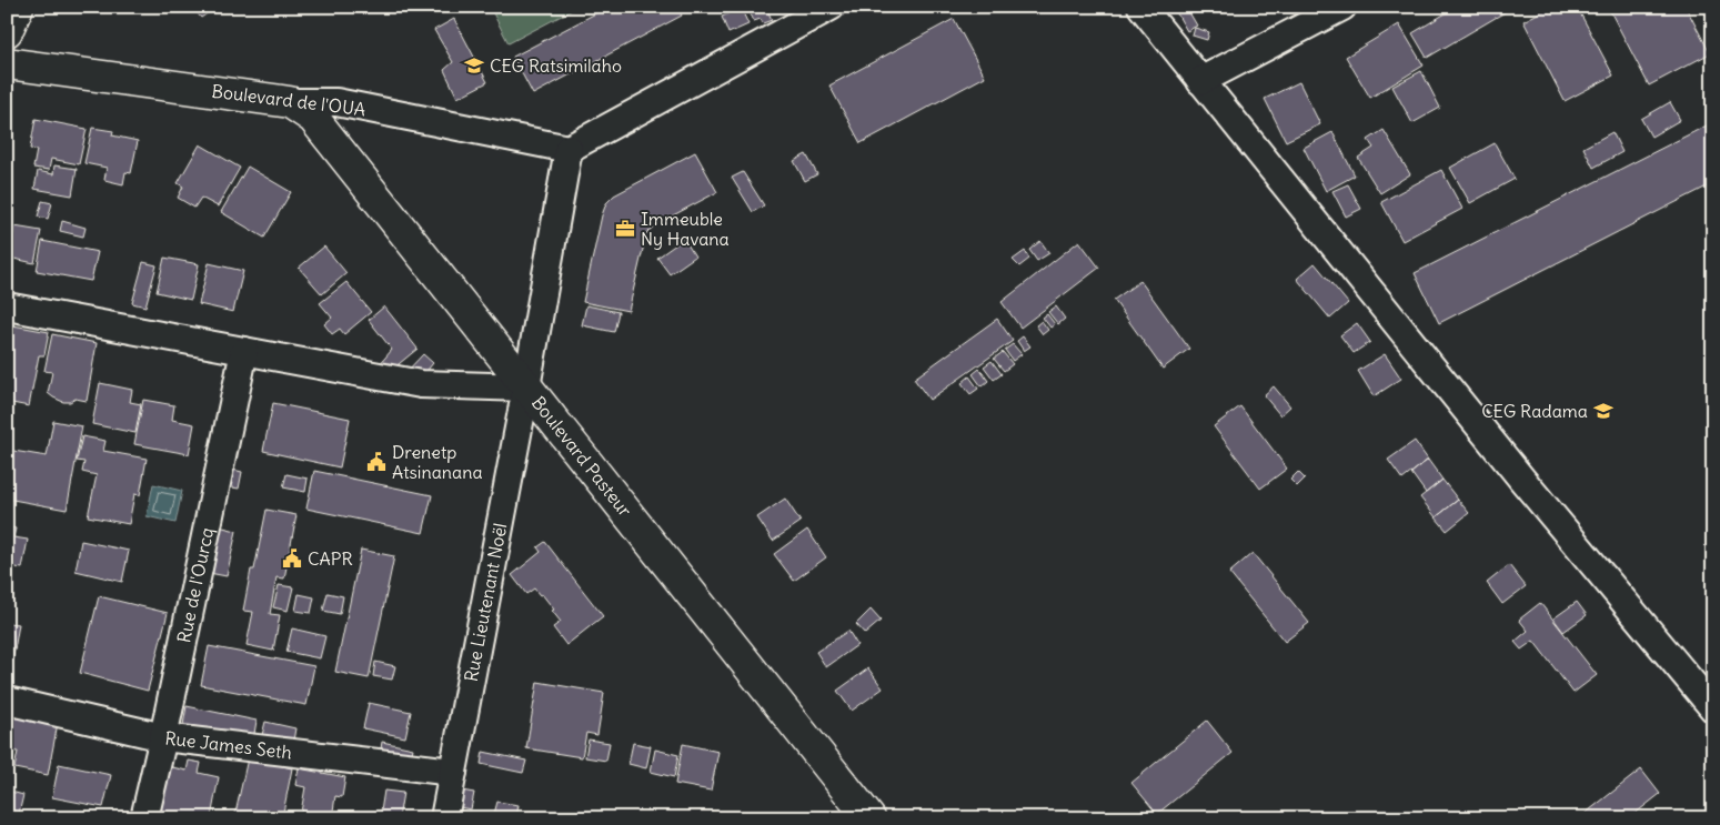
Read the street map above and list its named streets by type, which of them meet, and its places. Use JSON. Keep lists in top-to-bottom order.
{
  "streets": {
    "main road": ["Boulevard de l'OUA", "Boulevard Pasteur"],
    "street": ["Rue de l'Ourcq", "Rue Lieutenant Noël", "Rue James Seth"]
  },
  "crossings": [
    ["Boulevard de l'OUA", "Boulevard Pasteur"],
    ["Boulevard de l'OUA", "Rue Lieutenant Noël"],
    ["Boulevard Pasteur", "Rue Lieutenant Noël"],
    ["Rue de l'Ourcq", "Rue James Seth"],
    ["Rue Lieutenant Noël", "Rue James Seth"]
  ],
  "places": {
    "school or university": ["CEG Ratsimilaho", "CEG Radama"],
    "office": ["Immeuble Ny Havana"],
    "public building": ["Drenetp Atsinanana", "CAPR"]
  }
}
